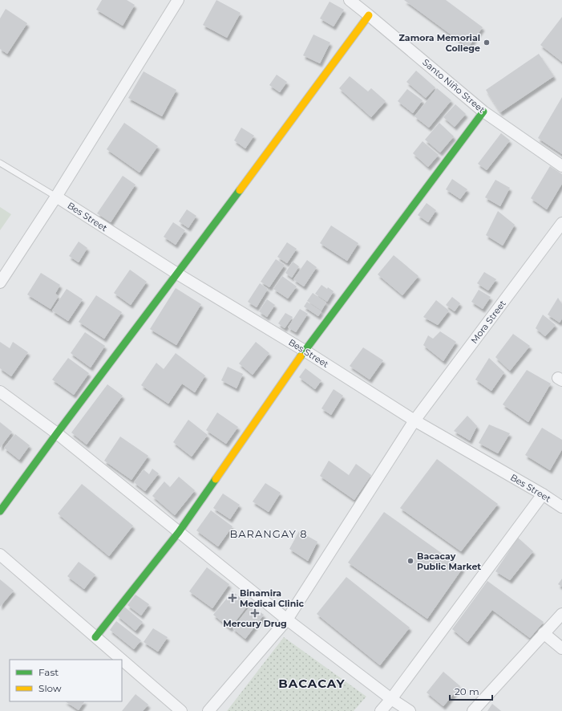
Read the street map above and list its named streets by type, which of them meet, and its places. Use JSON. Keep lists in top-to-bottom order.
{
  "streets": {
    "street": ["Santo Niño Street", "Bes Street", "Mora Street"]
  },
  "crossings": [
    ["Bes Street", "Mora Street"]
  ],
  "districts": ["BARANGAY 8", "BACACAY"],
  "places": {
    "other": ["Zamora Memorial College", "Bacacay Public Market"],
    "health": ["Binamira Medical Clinic", "Mercury Drug"]
  },
  "legend": ["Fast", "Slow"],
  "scale_bar": "20 m"
}
